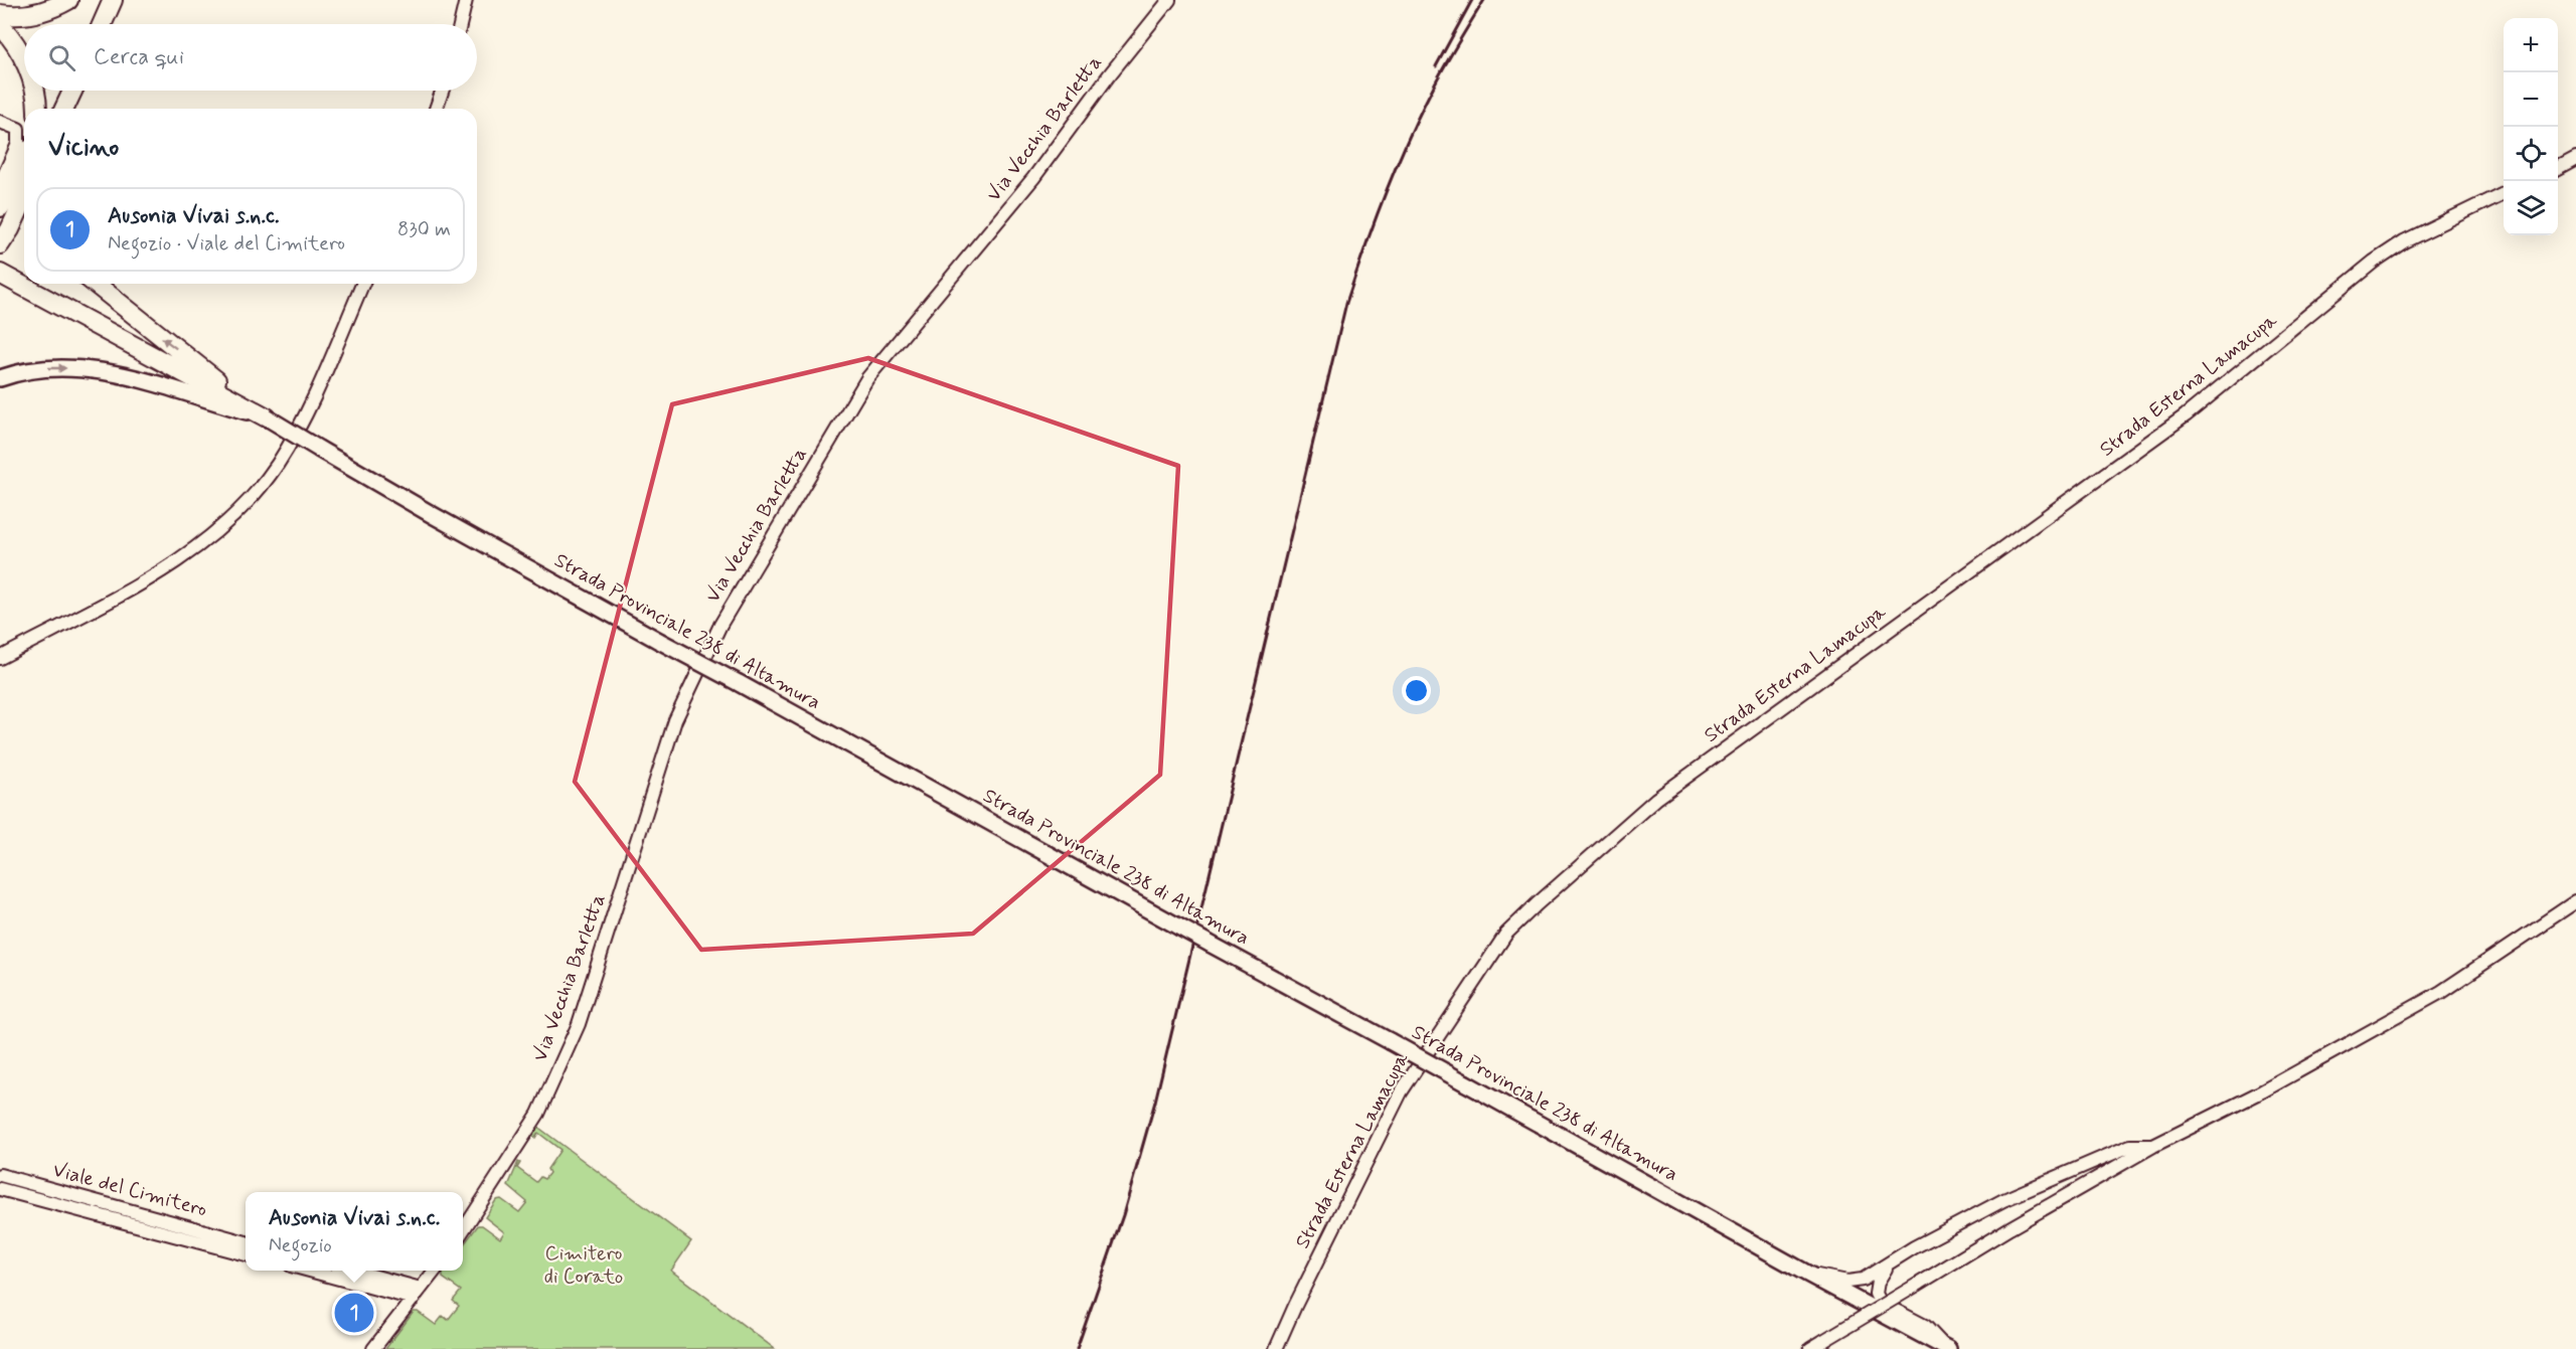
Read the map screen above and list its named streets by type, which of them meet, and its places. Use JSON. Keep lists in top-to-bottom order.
{
  "streets": {
    "main road": ["Strada Provinciale 238 di Altamura"],
    "street": ["Via Vecchia Barletta", "Strada Esterna Lamacupa", "Viale del Cimitero"]
  },
  "parks": ["Cimitero di Corato"],
  "page": {
    "map_buttons": ["+", "−"],
    "search": "Cerca qui",
    "heading": "Vicino",
    "list": [
      {
        "mark": "1",
        "name": "Ausonia Vivai s.n.c.",
        "note": "Negozio · Viale del Cimitero",
        "value": "830 m"
      }
    ],
    "popup": ["Ausonia Vivai s.n.c.", "Negozio"],
    "pins": "1"
  }
}
